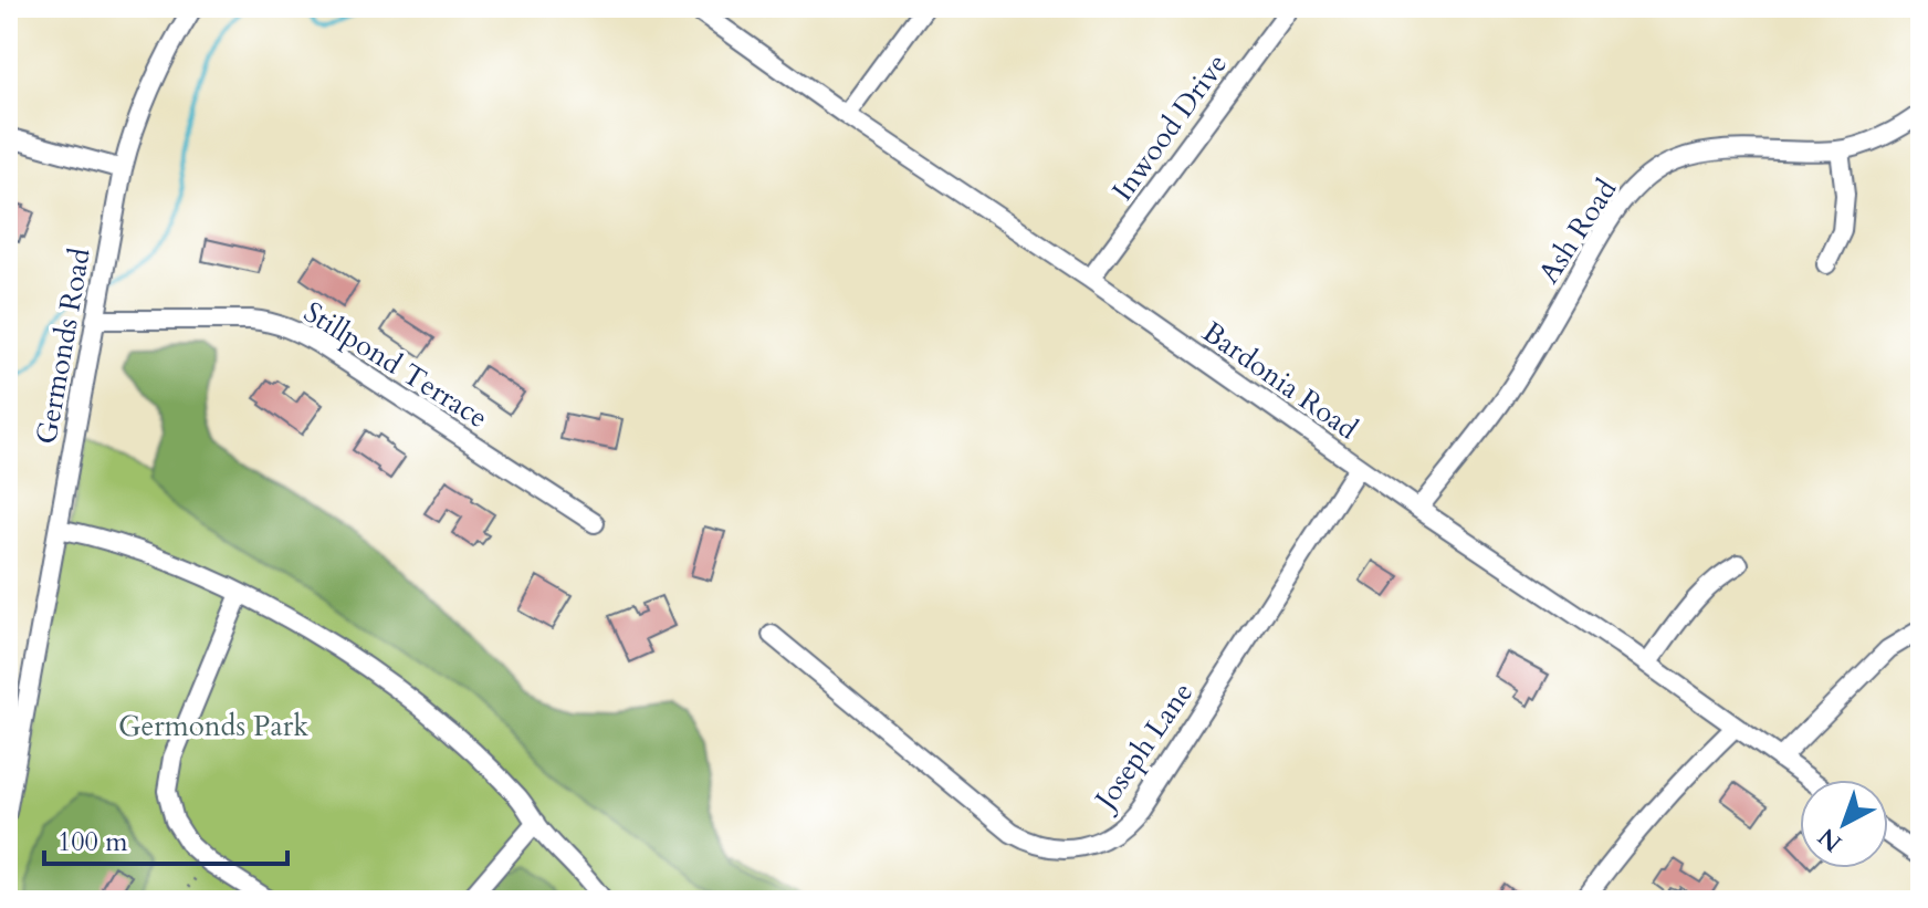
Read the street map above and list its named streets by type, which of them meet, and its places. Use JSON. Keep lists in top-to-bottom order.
{
  "streets": {
    "street": [
      "Inwood Drive",
      "Ash Road",
      "Germonds Road",
      "Stillpond Terrace",
      "Bardonia Road",
      "Joseph Lane"
    ]
  },
  "crossings": [
    ["Inwood Drive", "Bardonia Road"],
    ["Ash Road", "Bardonia Road"],
    ["Germonds Road", "Stillpond Terrace"],
    ["Bardonia Road", "Joseph Lane"]
  ],
  "parks": ["Germonds Park"],
  "scale_bar": "100 m",
  "north": "bottom left"
}
